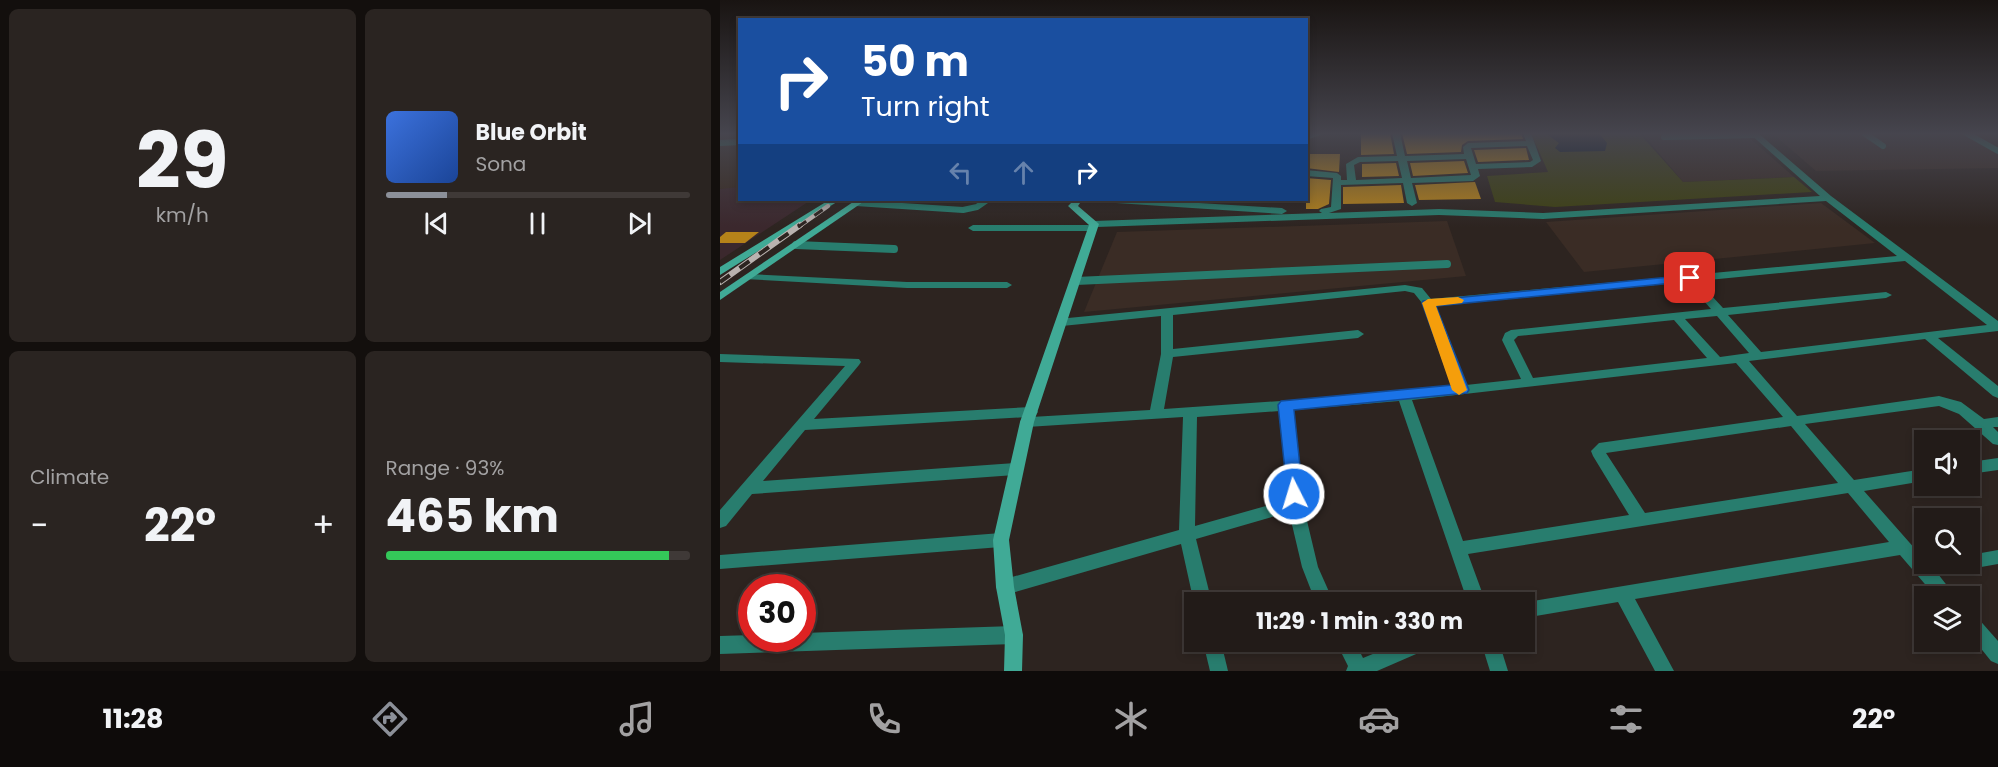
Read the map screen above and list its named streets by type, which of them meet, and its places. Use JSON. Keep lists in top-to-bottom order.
{
  "page": {
    "tile": [
      ["29", "km/h"],
      "Climate",
      ["Range · 93%", "465 km"]
    ],
    "turn": ["50 m", "Turn right"],
    "song": ["Blue Orbit", "Sona"],
    "heat": ["−", "22°", "+"],
    "limit": "30",
    "trip": "11:29 · 1 min · 330 m",
    "tabs": ["11:28", "22°"]
  }
}
